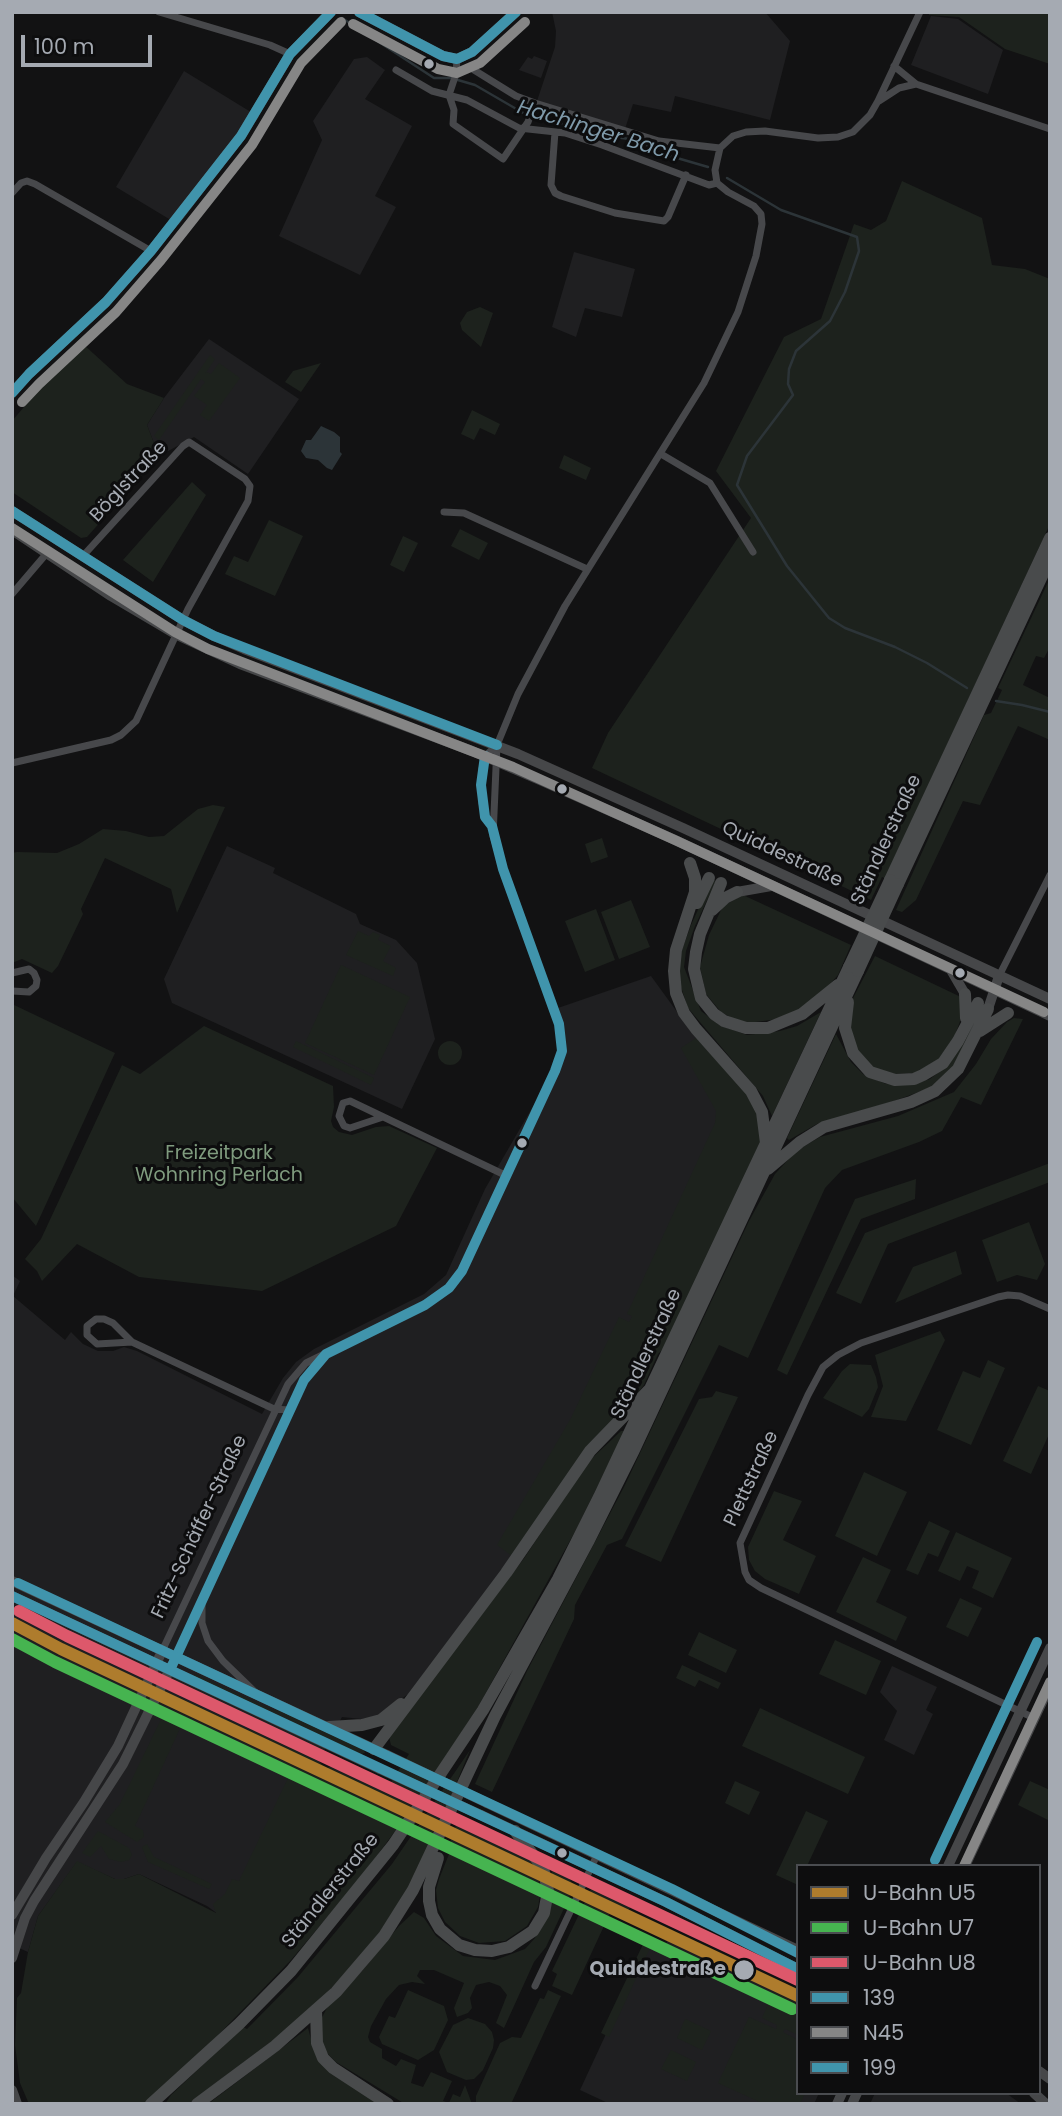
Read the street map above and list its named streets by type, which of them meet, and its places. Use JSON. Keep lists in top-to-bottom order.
{
  "streets": {
    "highway": ["Ständlerstraße"],
    "main road": ["Quiddestraße", "Fritz-Schäffer-Straße"],
    "street": ["Böglstraße", "Plettstraße"]
  },
  "crossings": [
    ["Böglstraße", "Quiddestraße"]
  ],
  "water": ["Hachinger Bach"],
  "parks": ["Freizeitpark Wohnring Perlach"],
  "places": ["Quiddestraße"],
  "lines": [
    "transit line 139",
    "transit line N45",
    "transit line 199",
    "metro line U8",
    "metro line U5",
    "metro line U7"
  ],
  "legend": [
    "U-Bahn U5",
    "U-Bahn U7",
    "U-Bahn U8",
    "139",
    "N45",
    "199"
  ],
  "scale_bar": "100 m"
}
